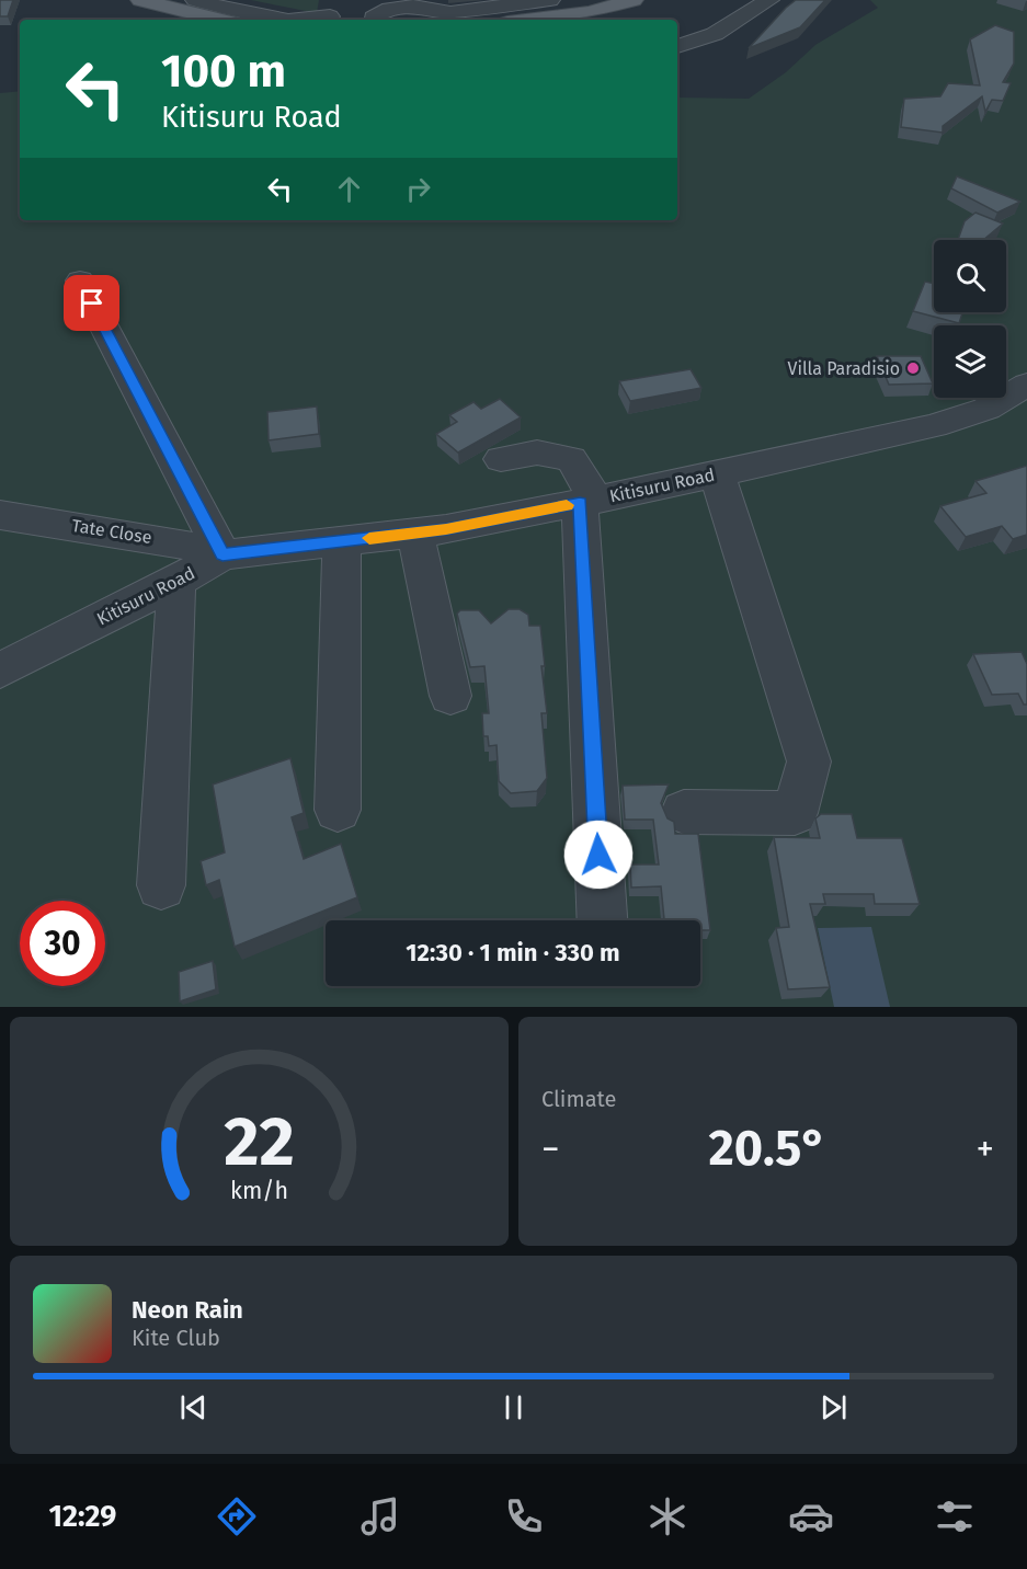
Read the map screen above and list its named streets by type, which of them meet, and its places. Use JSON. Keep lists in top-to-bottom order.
{
  "streets": {
    "street": ["Kitisuru Road", "Tate Close"]
  },
  "crossings": [
    ["Kitisuru Road", "Tate Close"]
  ],
  "places": ["Villa Paradisio"],
  "page": {
    "turn": ["100 m", "Kitisuru Road"],
    "limit": "30",
    "trip": "12:30 · 1 min · 330 m",
    "tile": "Climate",
    "heat": ["−", "20.5°", "+"],
    "song": ["Neon Rain", "Kite Club"],
    "tabs": "12:29",
    "gauge": ["22", "km/h"]
  }
}
